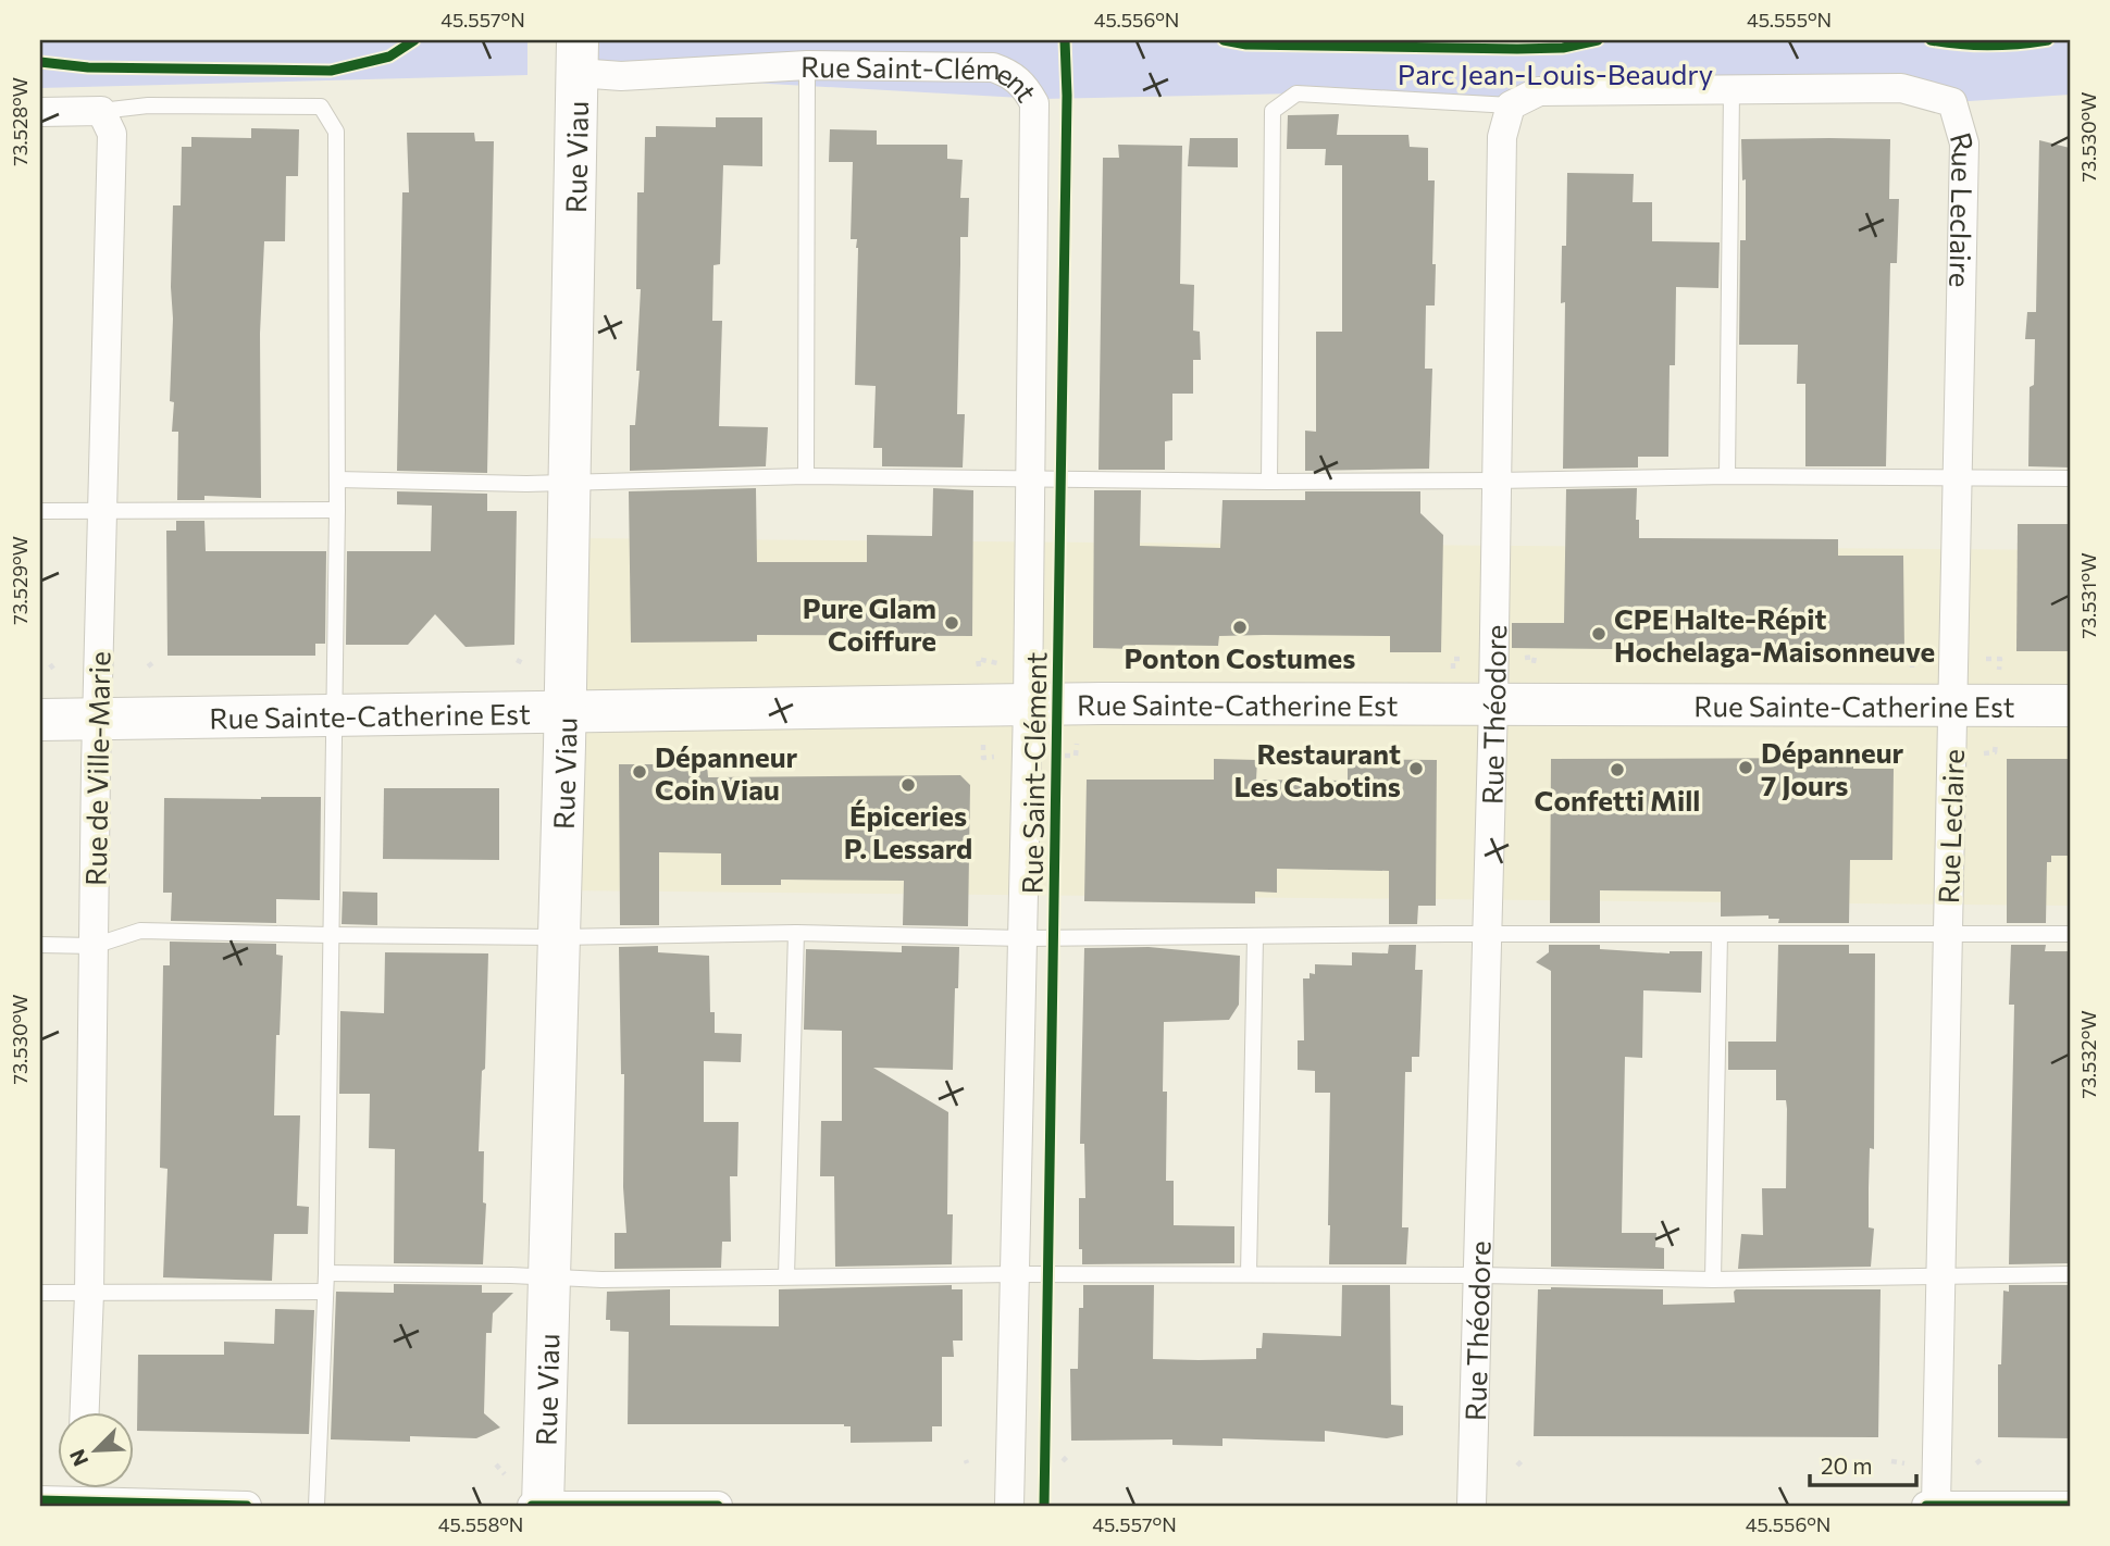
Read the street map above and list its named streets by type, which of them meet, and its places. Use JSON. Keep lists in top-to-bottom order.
{
  "streets": {
    "street": [
      "Rue Saint-Clément",
      "Rue Viau",
      "Rue Leclaire",
      "Rue Sainte-Catherine Est",
      "Rue Théodore",
      "Rue de Ville-Marie"
    ]
  },
  "crossings": [
    ["Rue Saint-Clément", "Rue Viau"],
    ["Rue Saint-Clément", "Rue Sainte-Catherine Est"],
    ["Rue Viau", "Rue Sainte-Catherine Est"],
    ["Rue Leclaire", "Rue Sainte-Catherine Est"],
    ["Rue Sainte-Catherine Est", "Rue Théodore"],
    ["Rue Sainte-Catherine Est", "Rue de Ville-Marie"]
  ],
  "parks": ["Parc Jean-Louis-Beaudry"],
  "places": [
    "Pure Glam Coiffure",
    "Ponton Costumes",
    "CPE Halte-Répit Hochelaga-Maisonneuve",
    "Dépanneur 7 Jours",
    "Restaurant Les Cabotins",
    "Confetti Mill",
    "Dépanneur Coin Viau",
    "Épiceries P. Lessard"
  ],
  "scale_bar": "20 m",
  "north": "bottom left",
  "coordinates": [
    "45.557°N",
    "45.556°N",
    "45.555°N",
    "73.528°W",
    "73.530°W",
    "73.529°W",
    "73.531°W",
    "73.532°W",
    "45.558°N"
  ]
}
